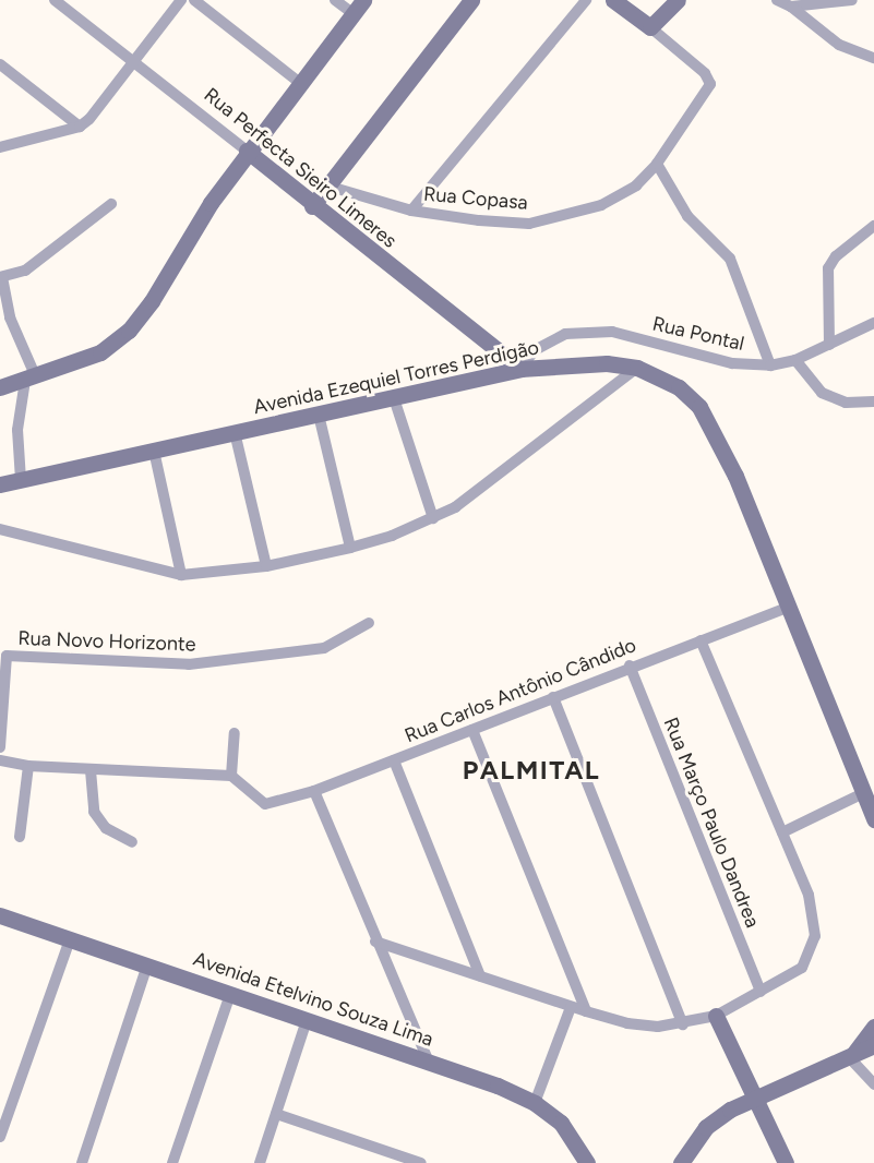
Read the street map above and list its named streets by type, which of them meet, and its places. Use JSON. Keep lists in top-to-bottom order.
{
  "streets": {
    "street": [
      "Rua Perfecta Sieiro Limeres",
      "Rua Copasa",
      "Rua Pontal",
      "Avenida Ezequiel Torres Perdigão",
      "Rua Novo Horizonte",
      "Rua Carlos Antônio Cândido",
      "Rua Março Paulo Dandrea",
      "Avenida Etelvino Souza Lima"
    ]
  },
  "crossings": [
    ["Rua Perfecta Sieiro Limeres", "Rua Pontal"],
    ["Rua Perfecta Sieiro Limeres", "Avenida Ezequiel Torres Perdigão"],
    ["Rua Pontal", "Avenida Ezequiel Torres Perdigão"],
    ["Avenida Ezequiel Torres Perdigão", "Rua Carlos Antônio Cândido"],
    ["Rua Carlos Antônio Cândido", "Rua Março Paulo Dandrea"]
  ],
  "districts": ["PALMITAL"]
}
